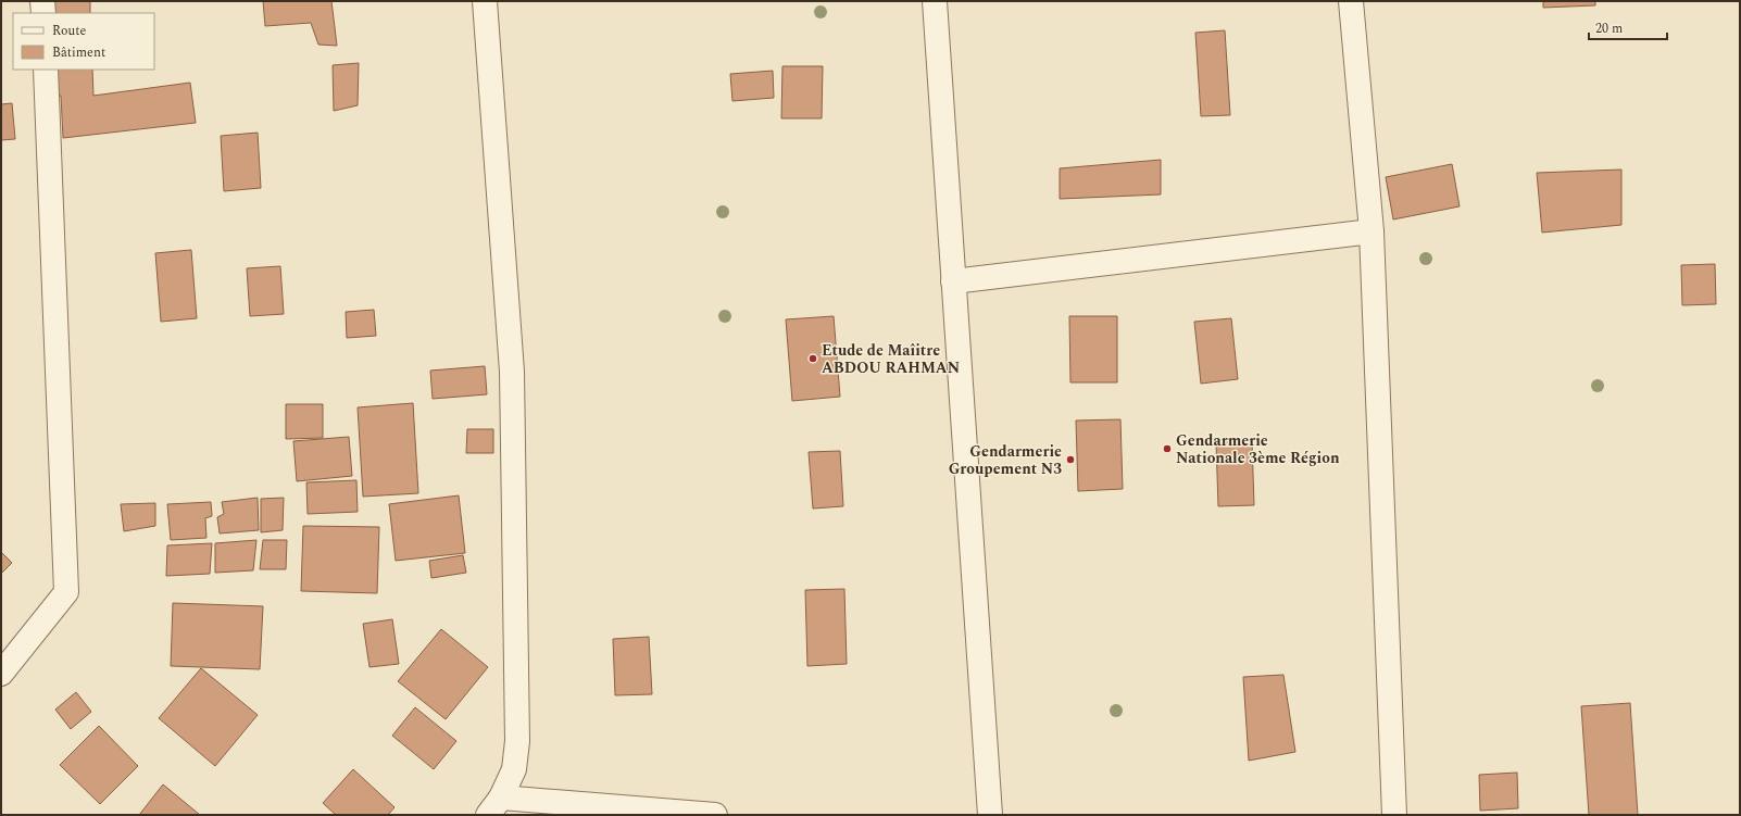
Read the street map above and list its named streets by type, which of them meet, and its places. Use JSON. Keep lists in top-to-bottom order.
{
  "places": ["Etude de Maîitre ABDOU RAHMAN", "Gendarmerie Nationale 3ème Région", "Gendarmerie Groupement N3"],
  "legend": ["Route", "Bâtiment"],
  "scale_bar": "20 m"
}
